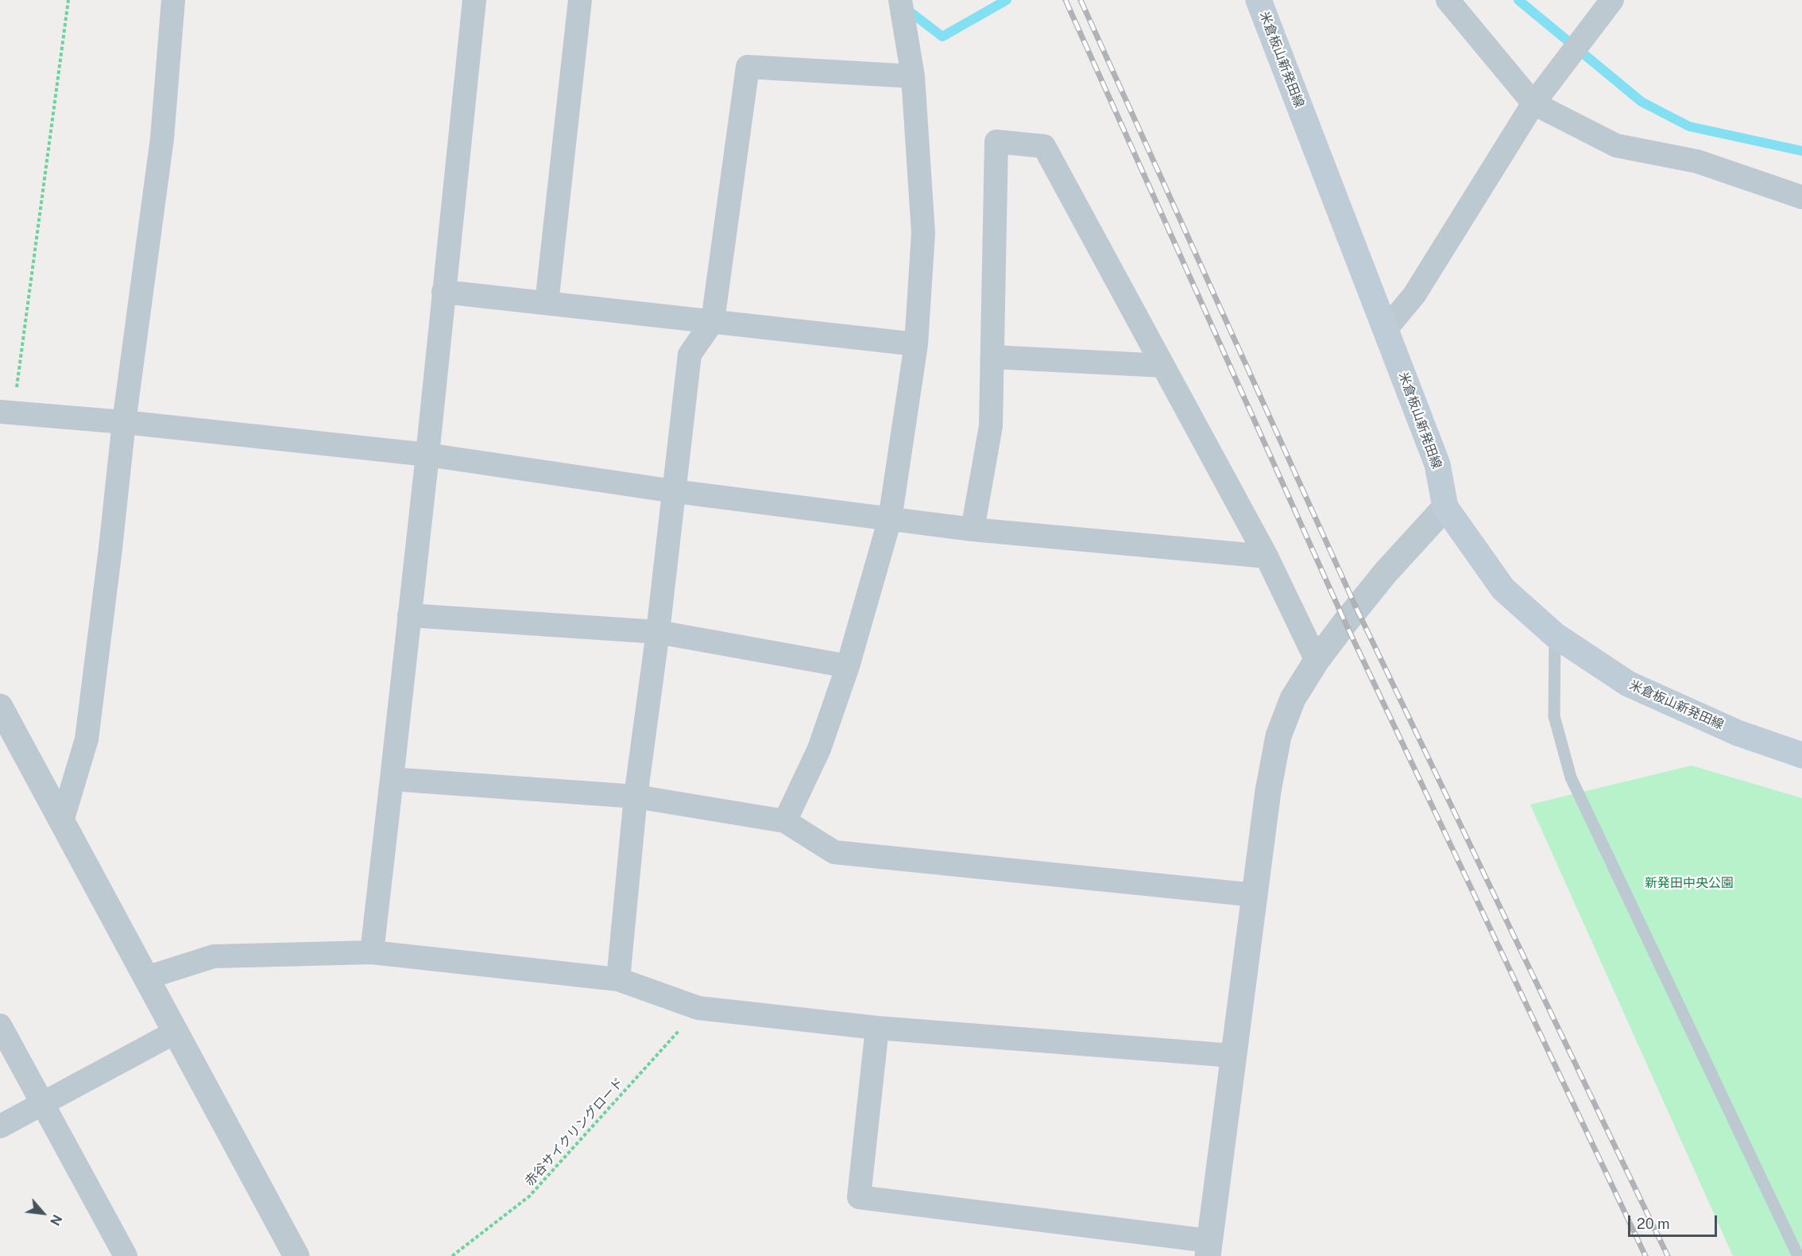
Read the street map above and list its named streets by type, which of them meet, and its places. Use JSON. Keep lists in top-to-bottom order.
{
  "streets": {
    "main road": ["米倉板山新発田線"],
    "path": ["赤谷サイクリングロード"]
  },
  "parks": ["新発田中央公園"],
  "scale_bar": "20 m",
  "north": "bottom right"
}
